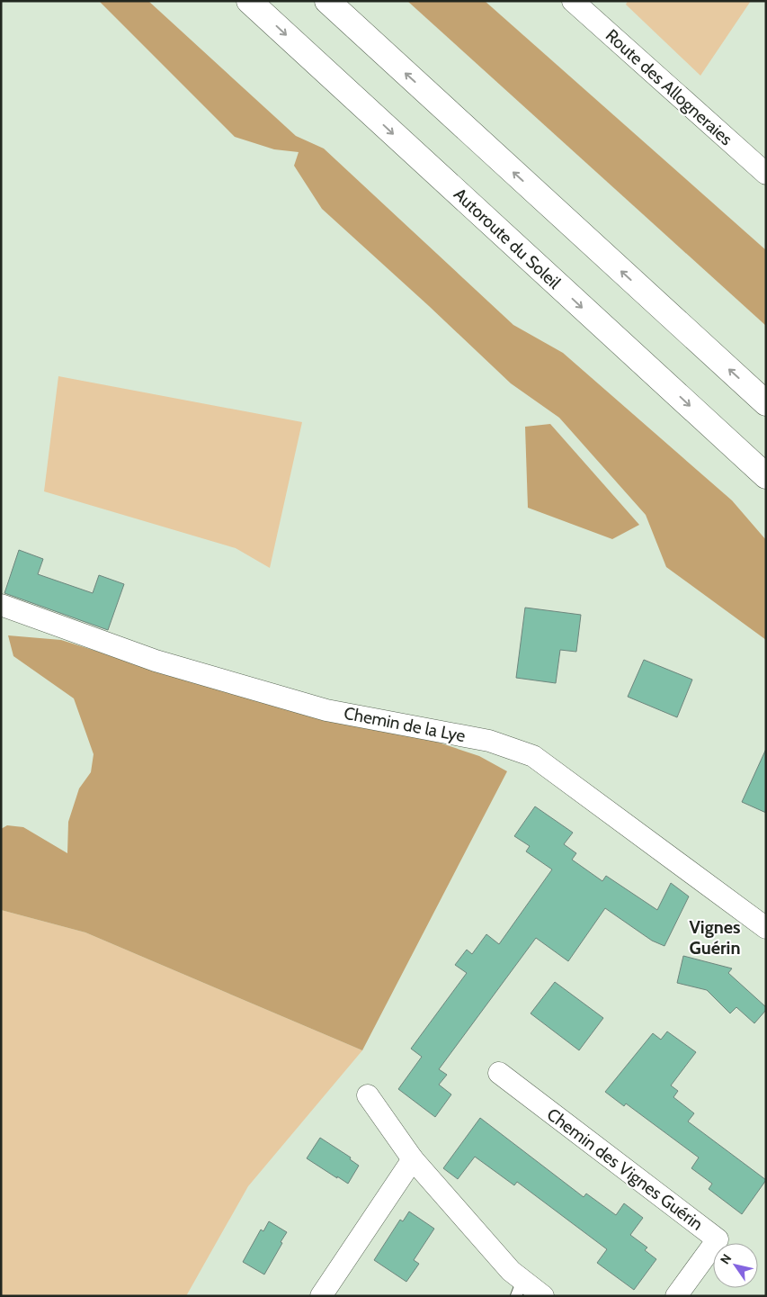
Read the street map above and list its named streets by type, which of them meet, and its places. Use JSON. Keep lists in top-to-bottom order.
{
  "streets": {
    "highway": ["Autoroute du Soleil"],
    "street": ["Route des Allogneraies", "Chemin de la Lye", "Chemin des Vignes Guérin"]
  },
  "districts": ["Vignes Guérin"],
  "north": "top left"
}
